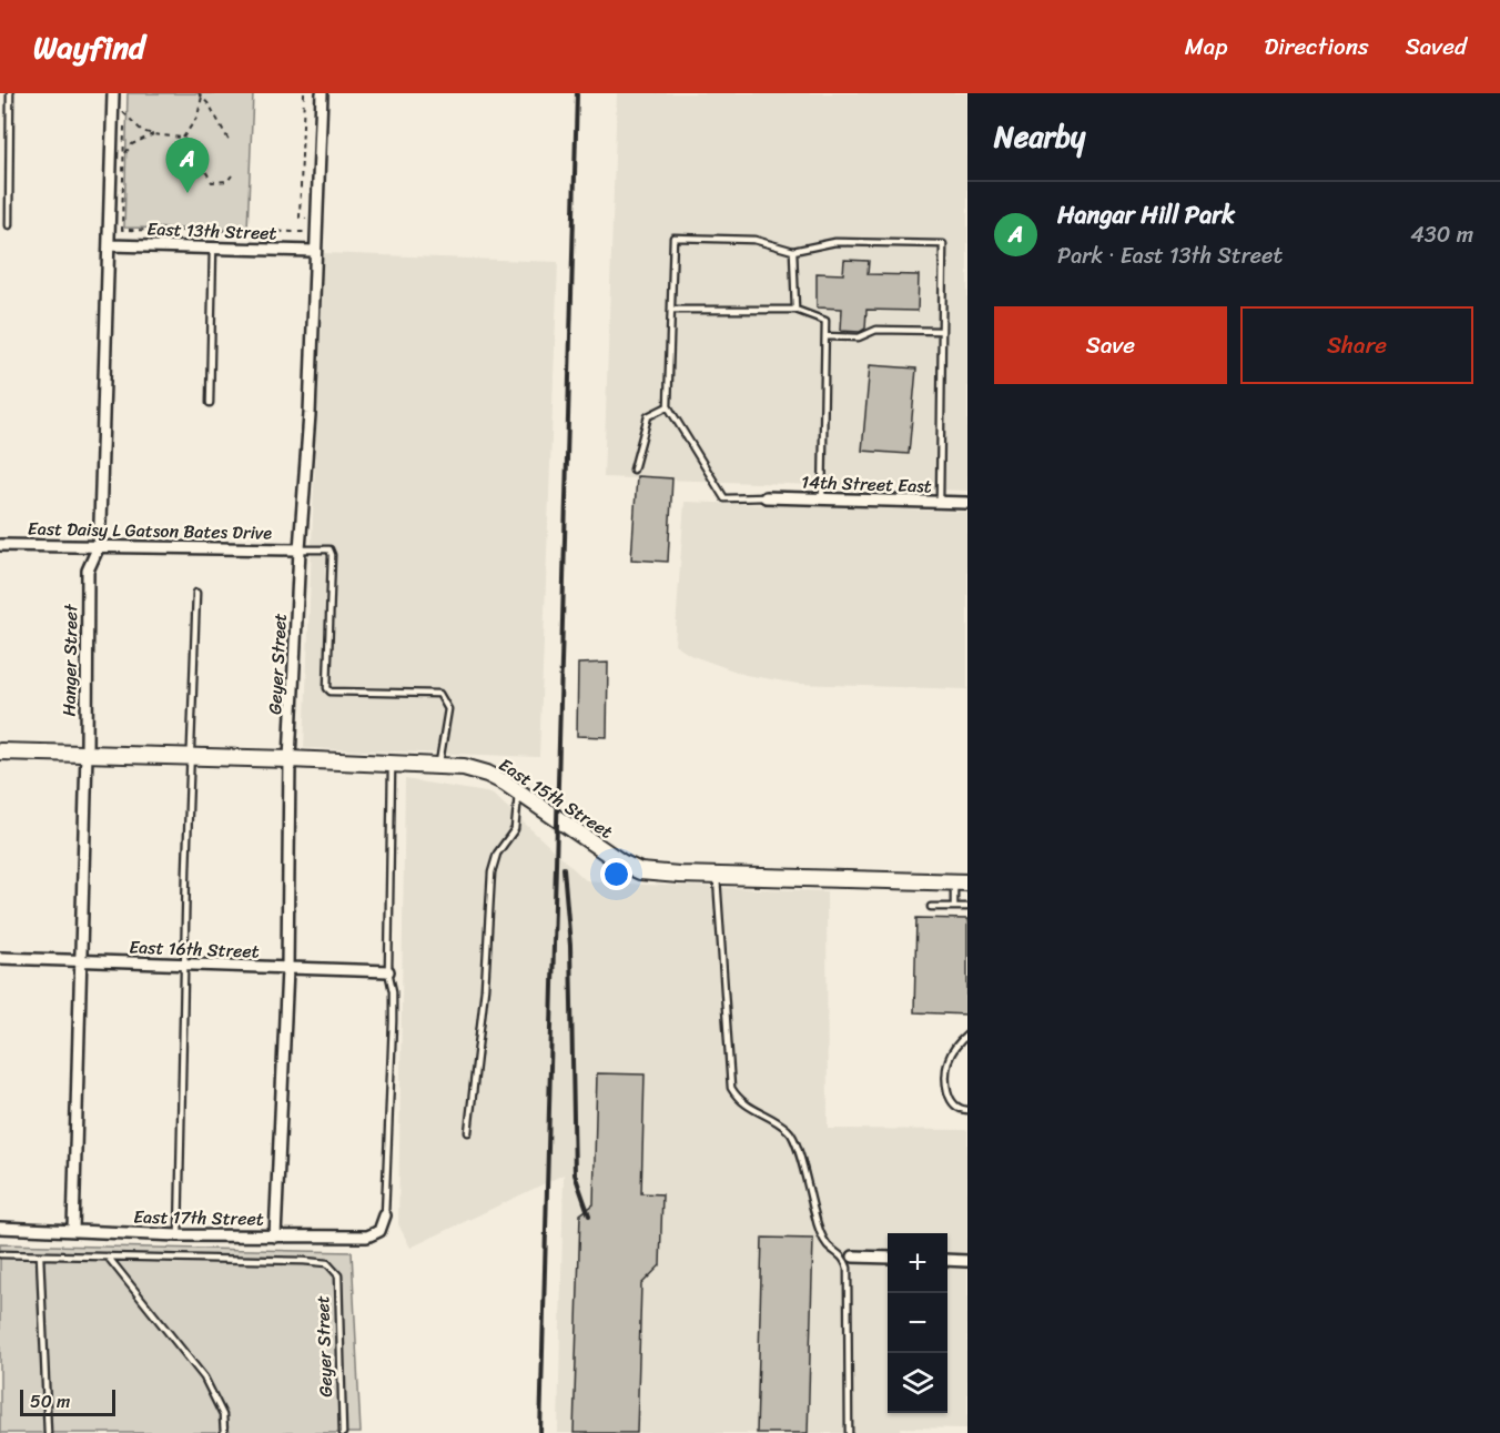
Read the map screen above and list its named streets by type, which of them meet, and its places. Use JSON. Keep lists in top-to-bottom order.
{
  "streets": {
    "street": [
      "East 13th Street",
      "14th Street East",
      "East Daisy L Gatson Bates Drive",
      "Hanger Street",
      "Geyer Street",
      "East 15th Street",
      "East 16th Street",
      "East 17th Street"
    ]
  },
  "crossings": [
    ["East 13th Street", "Hanger Street"],
    ["East 13th Street", "Geyer Street"],
    ["East Daisy L Gatson Bates Drive", "Hanger Street"],
    ["East Daisy L Gatson Bates Drive", "Geyer Street"],
    ["Hanger Street", "East 15th Street"],
    ["Hanger Street", "East 16th Street"],
    ["Hanger Street", "East 17th Street"],
    ["Geyer Street", "East 15th Street"],
    ["Geyer Street", "East 16th Street"],
    ["Geyer Street", "East 17th Street"]
  ],
  "scale_bar": "50 m",
  "page": {
    "header": "Wayfind",
    "nav": ["Map", "Directions", "Saved"],
    "heading": "Nearby",
    "pins": "A",
    "list": [
      {
        "mark": "A",
        "name": "Hangar Hill Park",
        "note": "Park · East 13th Street",
        "value": "430 m"
      }
    ],
    "buttons": ["Save", "Share"],
    "map_buttons": ["+", "−"],
    "scale": "50 m"
  }
}
